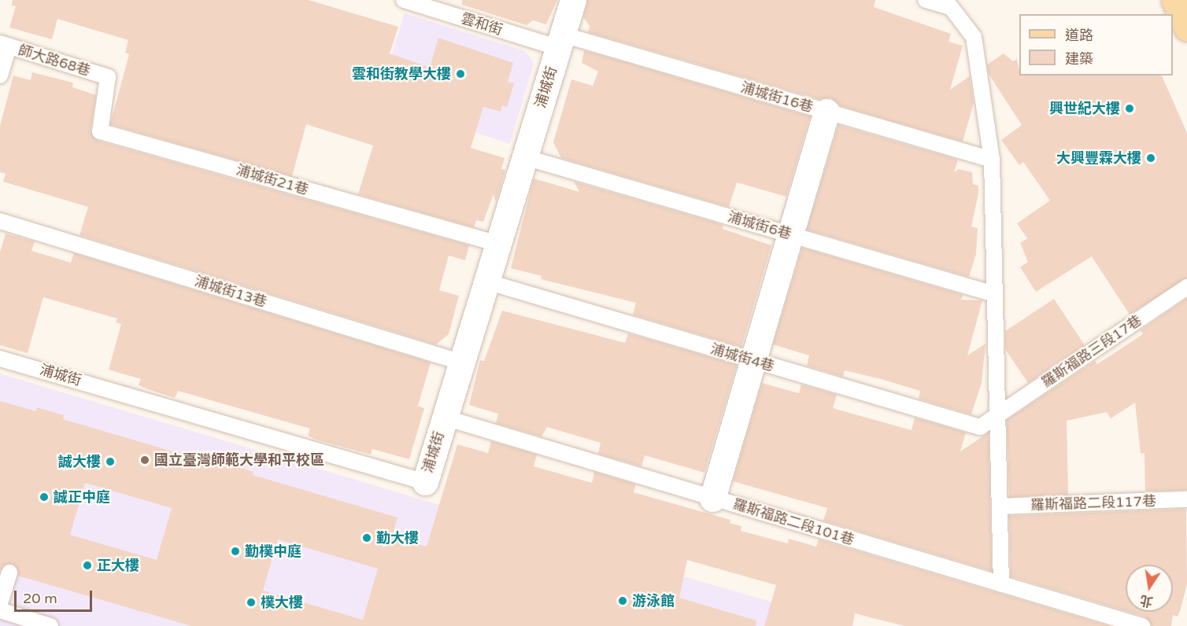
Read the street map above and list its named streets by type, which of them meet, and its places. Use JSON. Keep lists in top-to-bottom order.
{
  "streets": {
    "street": ["浦城街"],
    "lane": [
      "雲和街",
      "師大路68巷",
      "浦城街16巷",
      "浦城街21巷",
      "浦城街6巷",
      "浦城街13巷",
      "羅斯福路三段17巷",
      "浦城街4巷",
      "羅斯福路二段117巷",
      "羅斯福路二段101巷"
    ]
  },
  "crossings": [
    ["雲和街", "浦城街"],
    ["雲和街", "浦城街16巷"],
    ["師大路68巷", "浦城街21巷"],
    ["浦城街", "浦城街16巷"],
    ["浦城街", "浦城街21巷"],
    ["浦城街", "浦城街6巷"],
    ["浦城街", "浦城街13巷"],
    ["浦城街", "浦城街4巷"],
    ["浦城街", "羅斯福路二段101巷"],
    ["羅斯福路三段17巷", "浦城街4巷"]
  ],
  "places": [
    "雲和街教學大樓",
    "興世紀大樓",
    "大興豐霖大樓",
    "國立臺灣師範大學和平校區",
    "誠大樓",
    "誠正中庭",
    "勤大樓",
    "勤樸中庭",
    "正大樓",
    "游泳館",
    "樸大樓"
  ],
  "legend": ["道路", "建築"],
  "scale_bar": "20 m",
  "north": "bottom"
}
